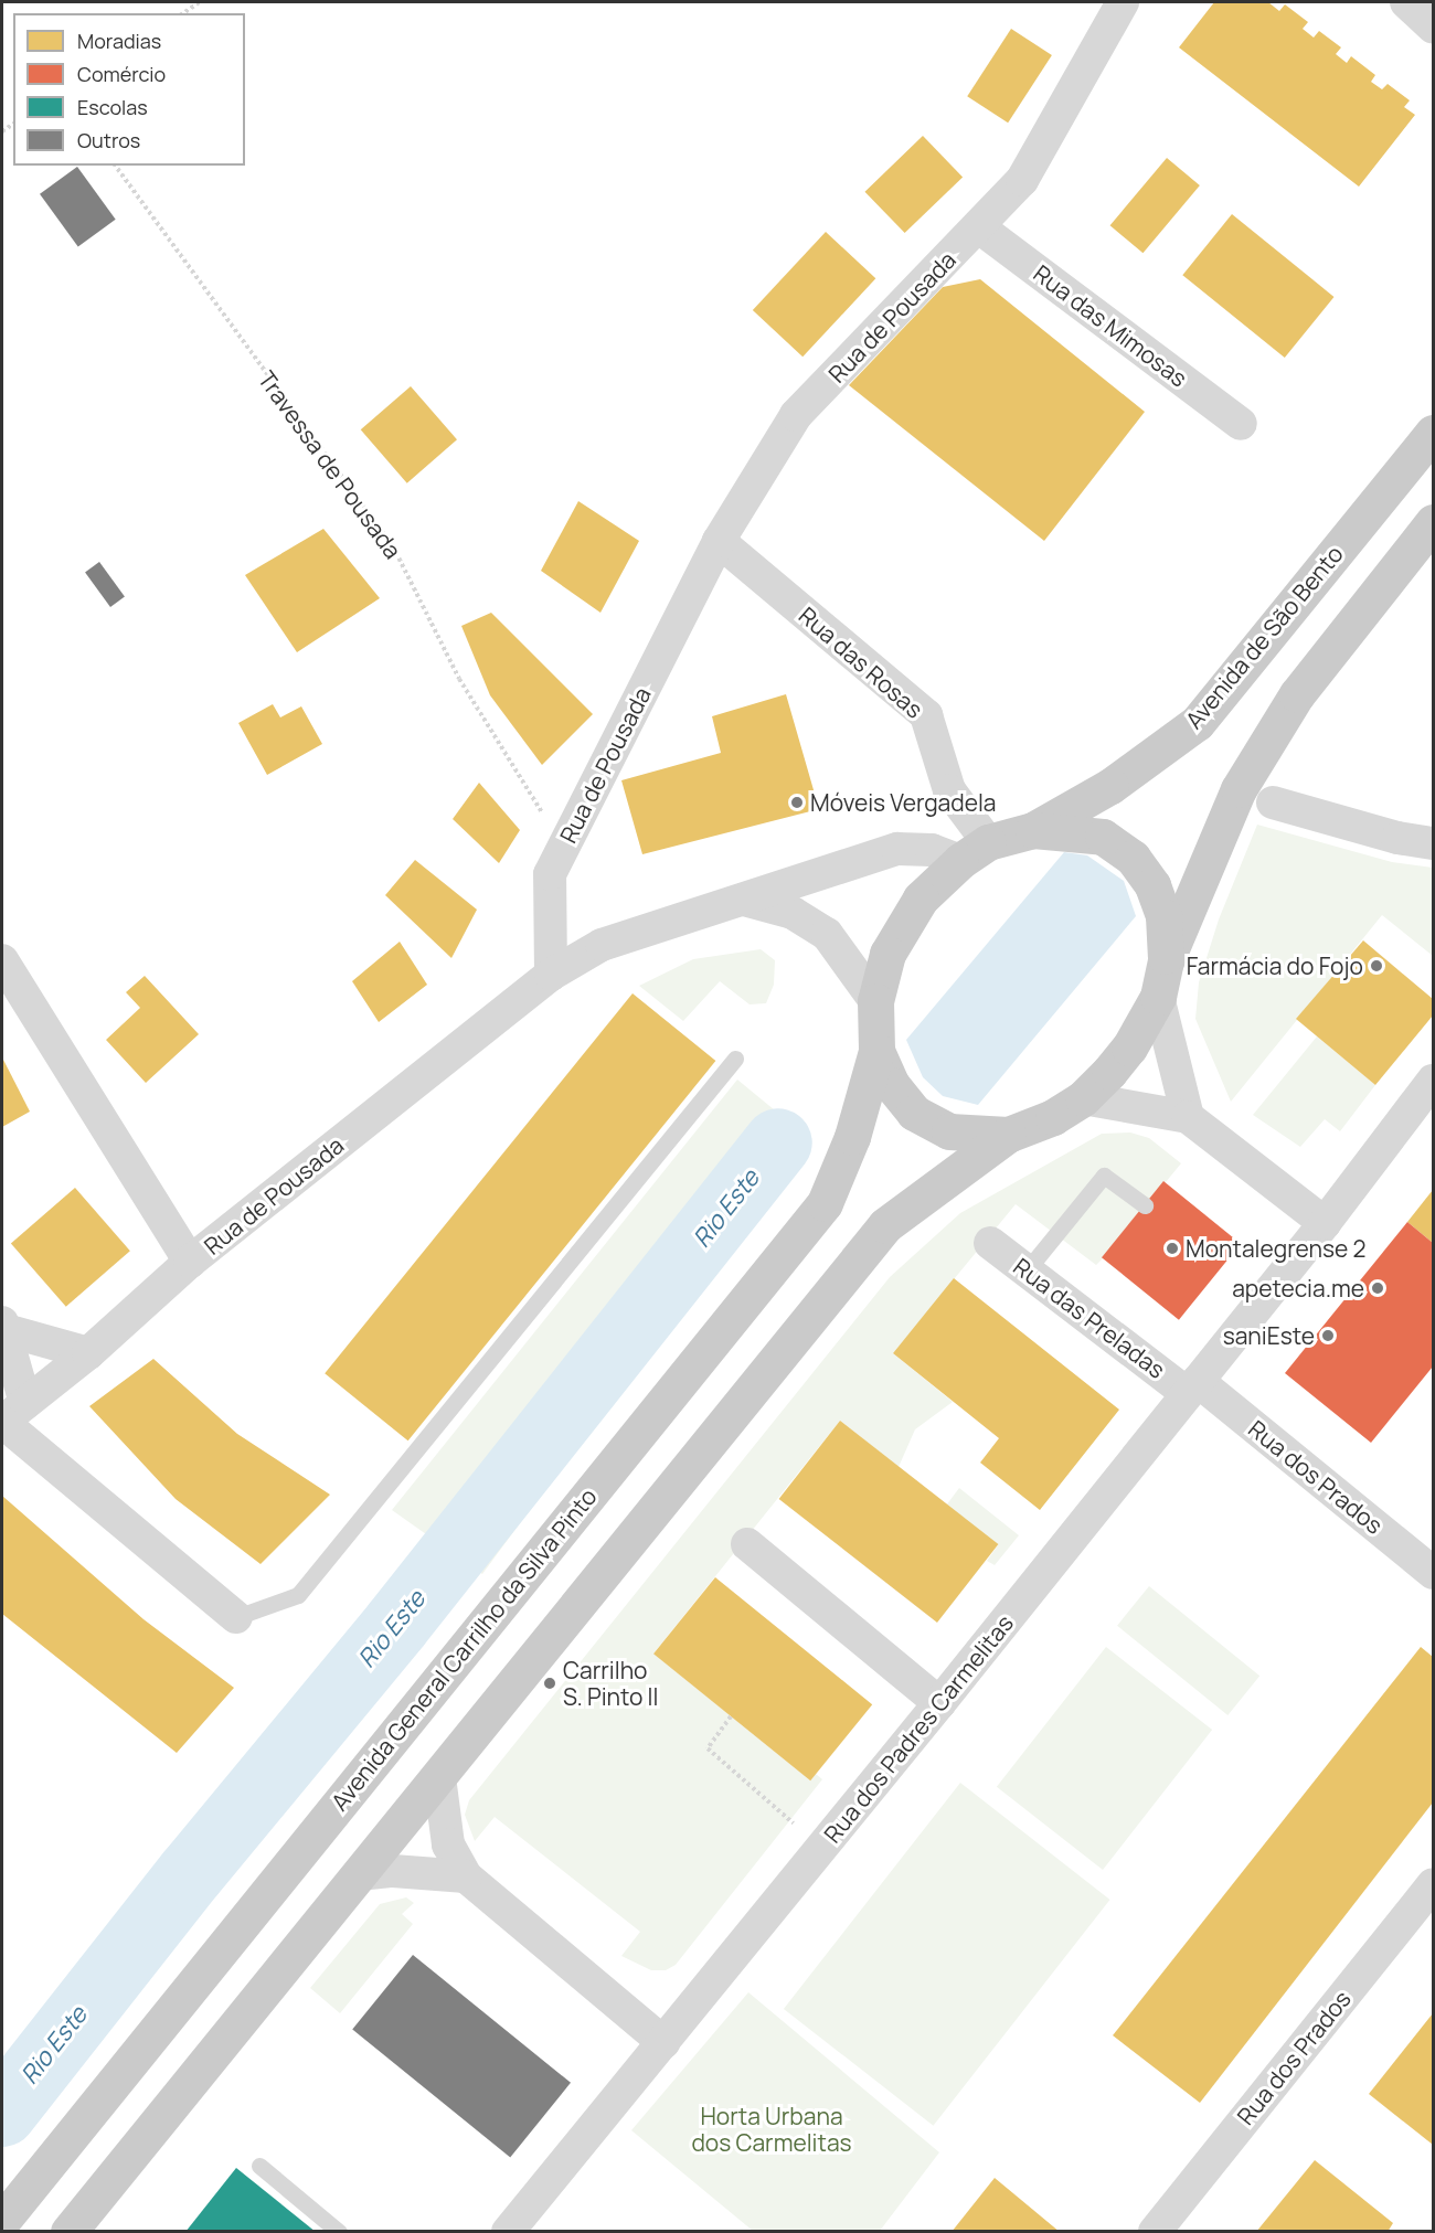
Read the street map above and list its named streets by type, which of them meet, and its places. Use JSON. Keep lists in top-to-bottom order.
{
  "streets": {
    "main road": ["Avenida de São Bento", "Avenida General Carrilho da Silva Pinto"],
    "street": [
      "Rua de Pousada",
      "Rua das Mimosas",
      "Rua das Rosas",
      "Rua das Preladas",
      "Rua dos Prados",
      "Rua dos Padres Carmelitas"
    ],
    "path": ["Travessa de Pousada"]
  },
  "crossings": [
    ["Rua de Pousada", "Rua das Mimosas"],
    ["Rua de Pousada", "Travessa de Pousada"],
    ["Rua de Pousada", "Rua das Rosas"],
    ["Avenida de São Bento", "Rua das Rosas"],
    ["Avenida de São Bento", "Avenida General Carrilho da Silva Pinto"],
    ["Rua das Preladas", "Rua dos Prados"],
    ["Rua das Preladas", "Rua dos Padres Carmelitas"],
    ["Rua dos Prados", "Rua dos Padres Carmelitas"]
  ],
  "water": ["Rio Este"],
  "parks": ["Horta Urbana dos Carmelitas"],
  "places": [
    "Móveis Vergadela",
    "Farmácia do Fojo",
    "Montalegrense 2",
    "apetecia.me",
    "saniEste",
    "Carrilho S. Pinto II"
  ],
  "legend": [
    "Moradias",
    "Comércio",
    "Escolas",
    "Outros"
  ]
}
